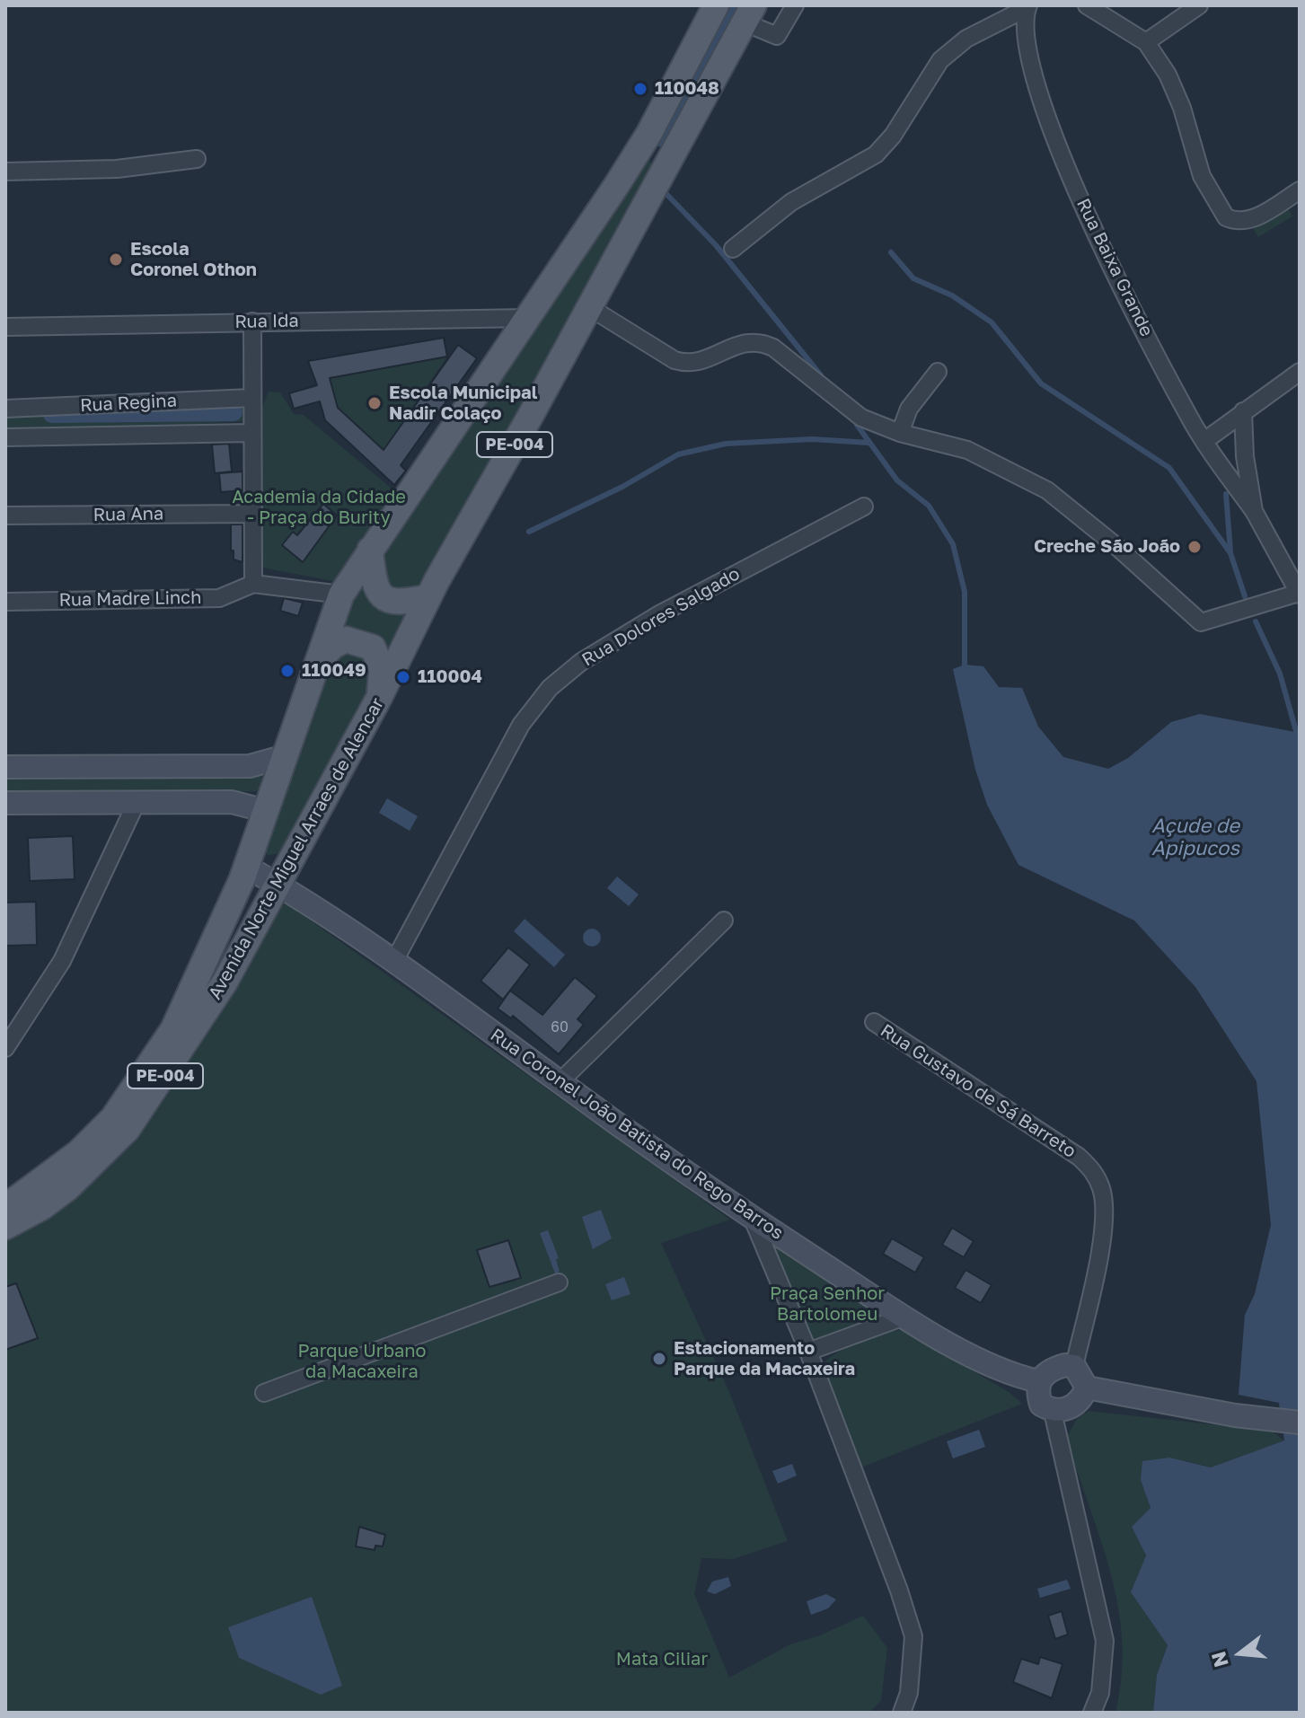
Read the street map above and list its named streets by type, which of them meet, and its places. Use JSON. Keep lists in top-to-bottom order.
{
  "streets": {
    "main road": ["PE-004", "Avenida Norte Miguel Arraes de Alencar"],
    "street": [
      "Rua Baixa Grande",
      "Rua Ida",
      "Rua Regina",
      "Rua Ana",
      "Rua Madre Linch",
      "Rua Dolores Salgado",
      "Rua Gustavo de Sá Barreto",
      "Rua Coronel João Batista do Rego Barros"
    ]
  },
  "crossings": [
    ["Rua Ida", "Avenida Norte Miguel Arraes de Alencar"],
    ["Rua Dolores Salgado", "Rua Coronel João Batista do Rego Barros"],
    ["Avenida Norte Miguel Arraes de Alencar", "Rua Coronel João Batista do Rego Barros"],
    ["Rua Gustavo de Sá Barreto", "Rua Coronel João Batista do Rego Barros"]
  ],
  "water": ["Açude de Apipucos"],
  "parks": [
    "Academia da Cidade - Praça do Burity",
    "Praça Senhor Bartolomeu",
    "Parque Urbano da Macaxeira",
    "Mata Ciliar"
  ],
  "places": [
    "110048",
    "Escola Coronel Othon",
    "Escola Municipal Nadir Colaço",
    "Creche São João",
    "110049",
    "110004",
    "Estacionamento Parque da Macaxeira"
  ],
  "house_numbers": ["60"],
  "north": "left"
}
